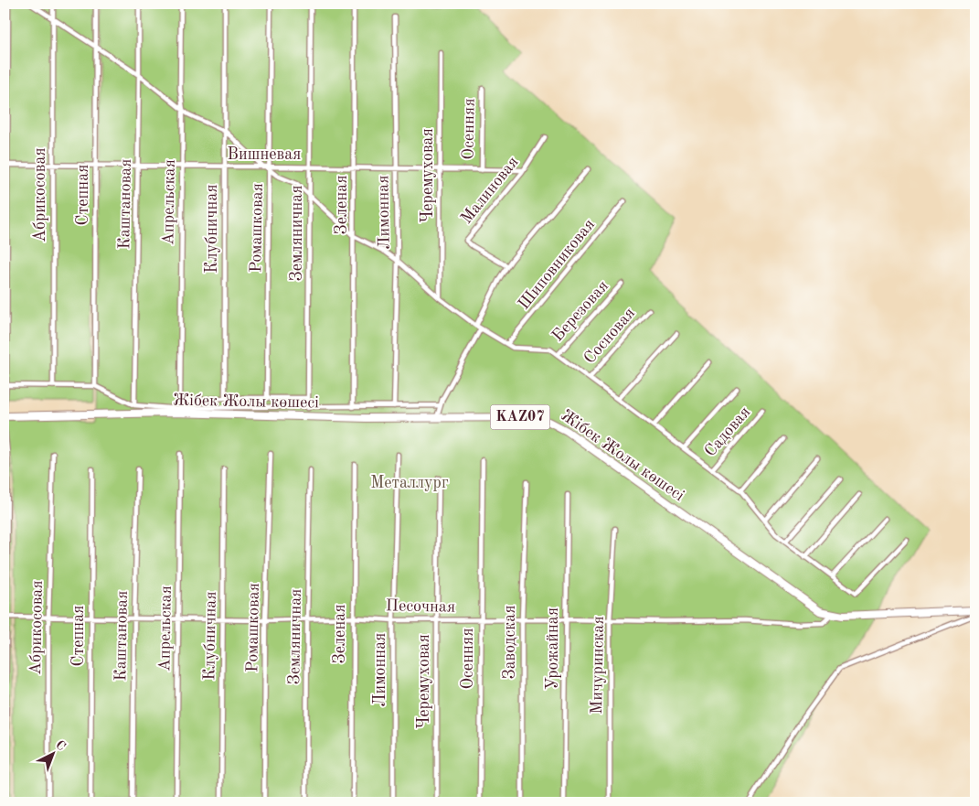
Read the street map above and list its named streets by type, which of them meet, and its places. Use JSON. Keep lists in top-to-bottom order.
{
  "streets": {
    "highway": ["Жібек Жолы көшесі", "KAZ07"],
    "street": [
      "Осенняя",
      "Вишневая",
      "Черемуховая",
      "Малиновая",
      "Абрикосовая",
      "Степная",
      "Апрельская",
      "Каштановая",
      "Зеленая",
      "Лимонная",
      "Ромашковая",
      "Клубничная",
      "Земляничная",
      "Шиповниковая",
      "Березовая",
      "Сосновая",
      "Садовая",
      "Песочная",
      "Заводская",
      "Урожайная",
      "Мичуринская"
    ]
  },
  "crossings": [
    ["Осенняя", "Вишневая"],
    ["Осенняя", "Песочная"],
    ["Вишневая", "Черемуховая"],
    ["Вишневая", "Малиновая"],
    ["Вишневая", "Абрикосовая"],
    ["Вишневая", "Степная"],
    ["Вишневая", "Апрельская"],
    ["Вишневая", "Каштановая"],
    ["Вишневая", "Зеленая"],
    ["Вишневая", "Лимонная"],
    ["Вишневая", "Ромашковая"],
    ["Вишневая", "Клубничная"],
    ["Вишневая", "Земляничная"],
    ["Черемуховая", "Песочная"],
    ["Абрикосовая", "Песочная"],
    ["Степная", "Песочная"],
    ["Апрельская", "Клубничная"],
    ["Апрельская", "Песочная"],
    ["Каштановая", "Песочная"],
    ["Зеленая", "Песочная"],
    ["Лимонная", "Песочная"],
    ["Ромашковая", "Песочная"],
    ["Клубничная", "Песочная"],
    ["Земляничная", "Песочная"],
    ["Жібек Жолы көшесі", "Песочная"],
    ["Песочная", "Заводская"],
    ["Песочная", "Урожайная"],
    ["Песочная", "Мичуринская"]
  ],
  "parks": ["Металлург"],
  "north": "top right"
}
